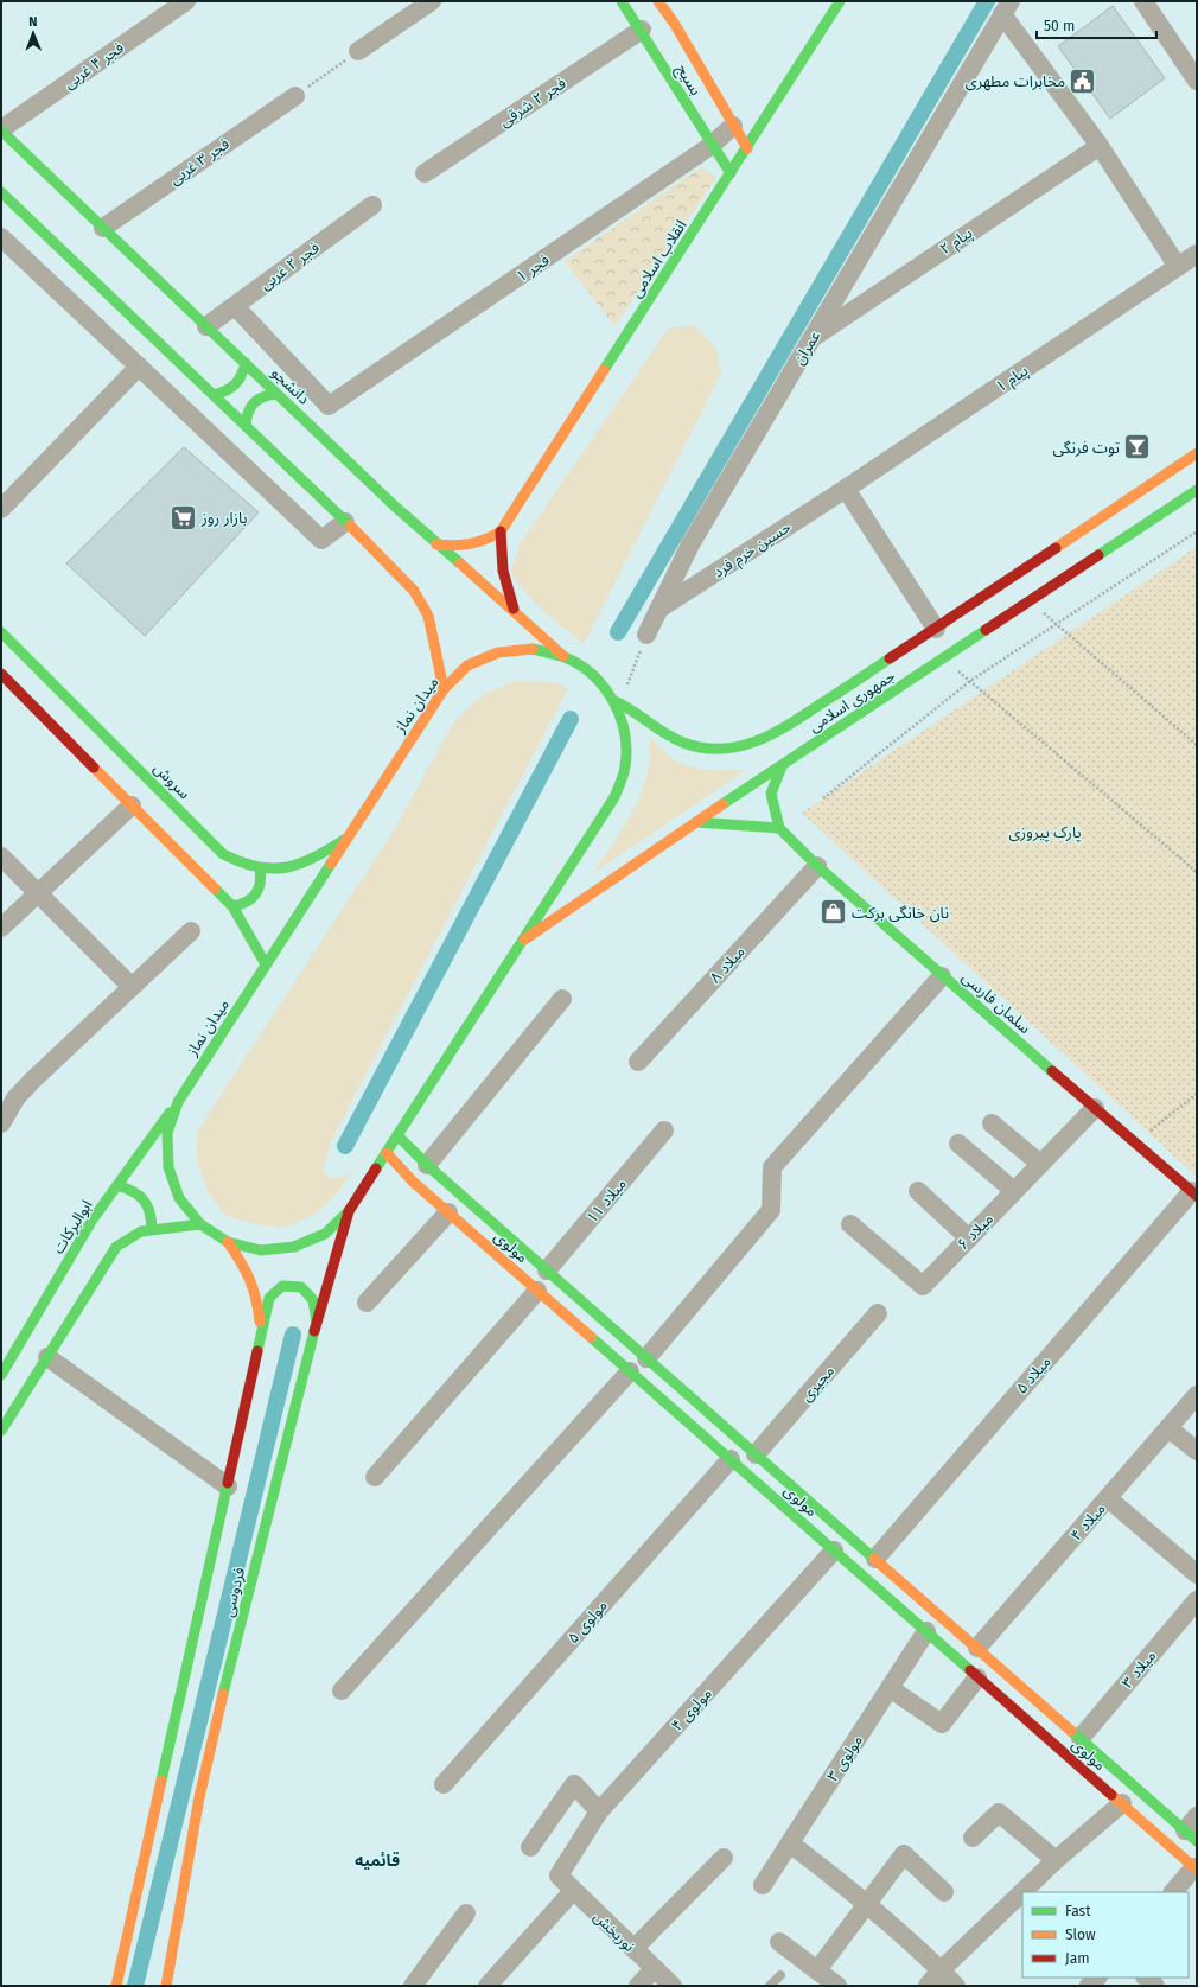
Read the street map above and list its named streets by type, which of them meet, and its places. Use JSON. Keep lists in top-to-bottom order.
{
  "streets": {
    "street": [
      "فجر ۴ غربی",
      "بسیج",
      "فجر ۲ شرقی",
      "فجر ۳ غربی",
      "پیام ۲",
      "انقلاب اسلامی",
      "فجر ۲ غربی",
      "فجر ۱",
      "عمران",
      "پیام ۱",
      "دانشجو",
      "حسین خرم فرد",
      "جمهوری اسلامی",
      "میدان نماز",
      "سروش",
      "میلاد ۸",
      "سلمان فارسی",
      "میلاد ۱۱",
      "ابوالبرکات",
      "میلاد ۶",
      "مولوی",
      "میلاد ۵",
      "مجیری",
      "میلاد ۴",
      "فردوسی",
      "مولوی ۵",
      "میلاد ۳",
      "مولوی ۴",
      "مولوی ۳",
      "نوربخش"
    ]
  },
  "crossings": [
    ["فجر ۴ غربی", "دانشجو"],
    ["بسیج", "فجر ۲ شرقی"],
    ["بسیج", "انقلاب اسلامی"],
    ["بسیج", "فجر ۱"],
    ["فجر ۳ غربی", "دانشجو"],
    ["پیام ۲", "عمران"],
    ["فجر ۲ غربی", "فجر ۱"],
    ["فجر ۲ غربی", "دانشجو"],
    ["عمران", "حسین خرم فرد"],
    ["پیام ۱", "حسین خرم فرد"],
    ["دانشجو", "میدان نماز"],
    ["جمهوری اسلامی", "میدان نماز"],
    ["میدان نماز", "سروش"],
    ["میدان نماز", "ابوالبرکات"],
    ["میدان نماز", "مولوی"],
    ["میدان نماز", "فردوسی"],
    ["میلاد ۸", "سلمان فارسی"],
    ["سلمان فارسی", "میلاد ۶"],
    ["سلمان فارسی", "میلاد ۵"],
    ["میلاد ۱۱", "مولوی"],
    ["مولوی", "میلاد ۵"],
    ["مولوی", "مجیری"],
    ["مولوی", "میلاد ۴"],
    ["مولوی", "مولوی ۵"],
    ["مولوی", "میلاد ۳"],
    ["مولوی", "مولوی ۴"],
    ["مولوی", "مولوی ۳"],
    ["مولوی ۴", "نوربخش"]
  ],
  "districts": ["قائمیه"],
  "parks": ["پارک پیروزی"],
  "places": {
    "public building": ["مخابرات مطهری"],
    "bar": ["توت فرنگی"],
    "supermarket": ["بازار روز"],
    "shop": ["نان خانگی برکت"]
  },
  "legend": ["Fast", "Slow", "Jam"],
  "scale_bar": "50 m",
  "north": "top"
}
